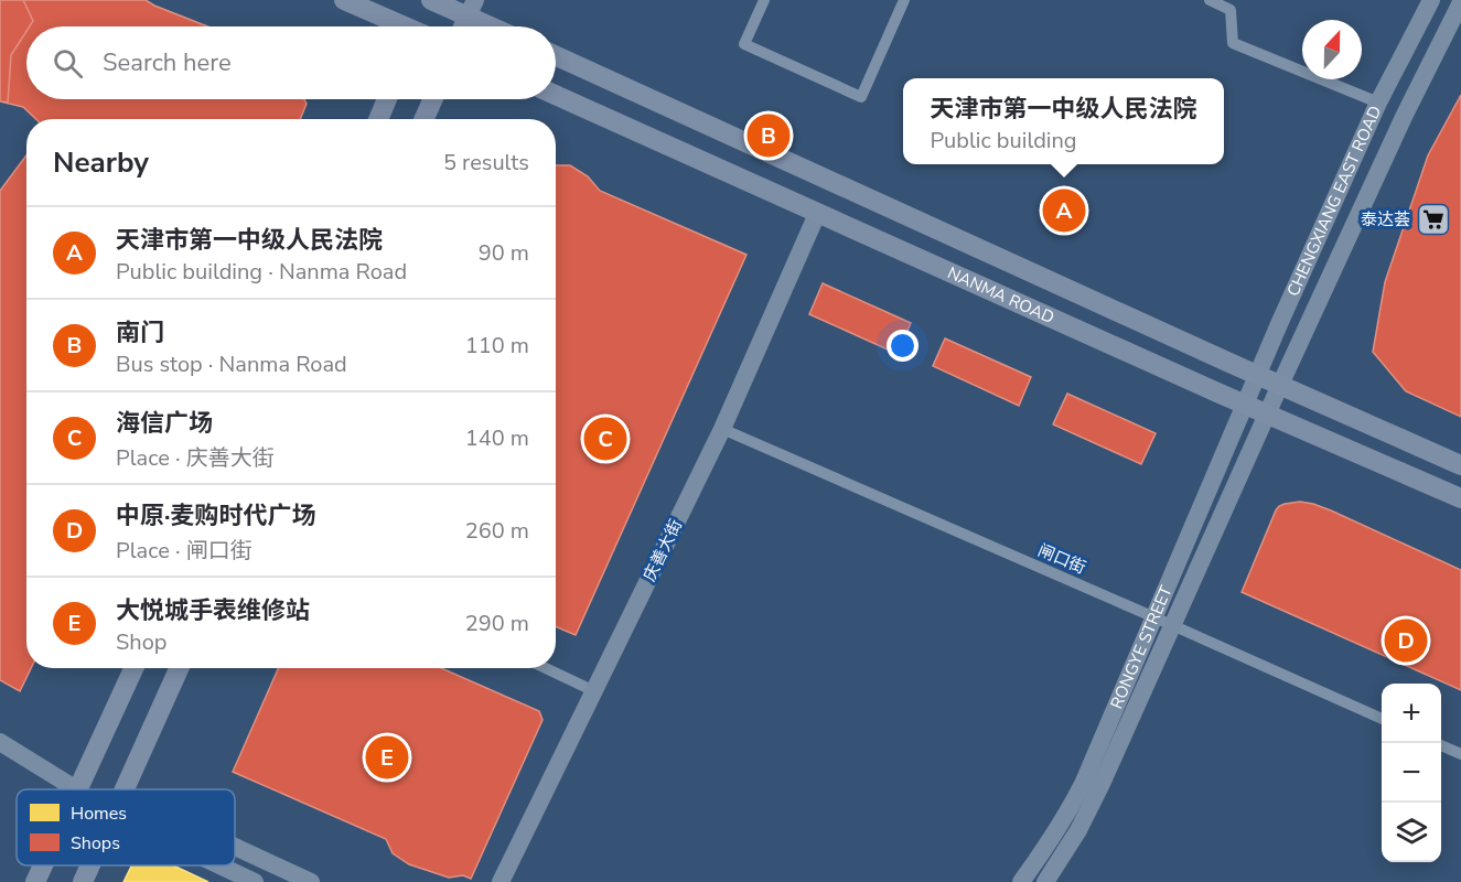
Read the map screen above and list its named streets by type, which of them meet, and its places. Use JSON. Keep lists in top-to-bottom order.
{
  "streets": {
    "main road": ["NANMA ROAD"],
    "street": [
      "CHENGXIANG EAST ROAD",
      "庆善大街",
      "闸口街",
      "RONGYE STREET"
    ]
  },
  "crossings": [
    ["CHENGXIANG EAST ROAD", "NANMA ROAD"],
    ["CHENGXIANG EAST ROAD", "RONGYE STREET"],
    ["NANMA ROAD", "庆善大街"],
    ["NANMA ROAD", "RONGYE STREET"],
    ["庆善大街", "闸口街"],
    ["闸口街", "RONGYE STREET"]
  ],
  "places": {
    "supermarket": ["泰达荟"]
  },
  "legend": ["Homes", "Shops"],
  "north": "top",
  "page": {
    "search": "Search here",
    "popup": ["天津市第一中级人民法院", "Public building"],
    "pins": [
      "B",
      "A",
      "C",
      "D",
      "E"
    ],
    "heading": ["Nearby", "5 results"],
    "list": [
      {
        "mark": "A",
        "name": "天津市第一中级人民法院",
        "note": "Public building · Nanma Road",
        "value": "90 m"
      },
      {
        "mark": "B",
        "name": "南门",
        "note": "Bus stop · Nanma Road",
        "value": "110 m"
      },
      {
        "mark": "C",
        "name": "海信广场",
        "note": "Place · 庆善大街",
        "value": "140 m"
      },
      {
        "mark": "D",
        "name": "中原·麦购时代广场",
        "note": "Place · 闸口街",
        "value": "260 m"
      },
      {
        "mark": "E",
        "name": "大悦城手表维修站",
        "note": "Shop",
        "value": "290 m"
      }
    ],
    "map_buttons": ["+", "−"]
  }
}
